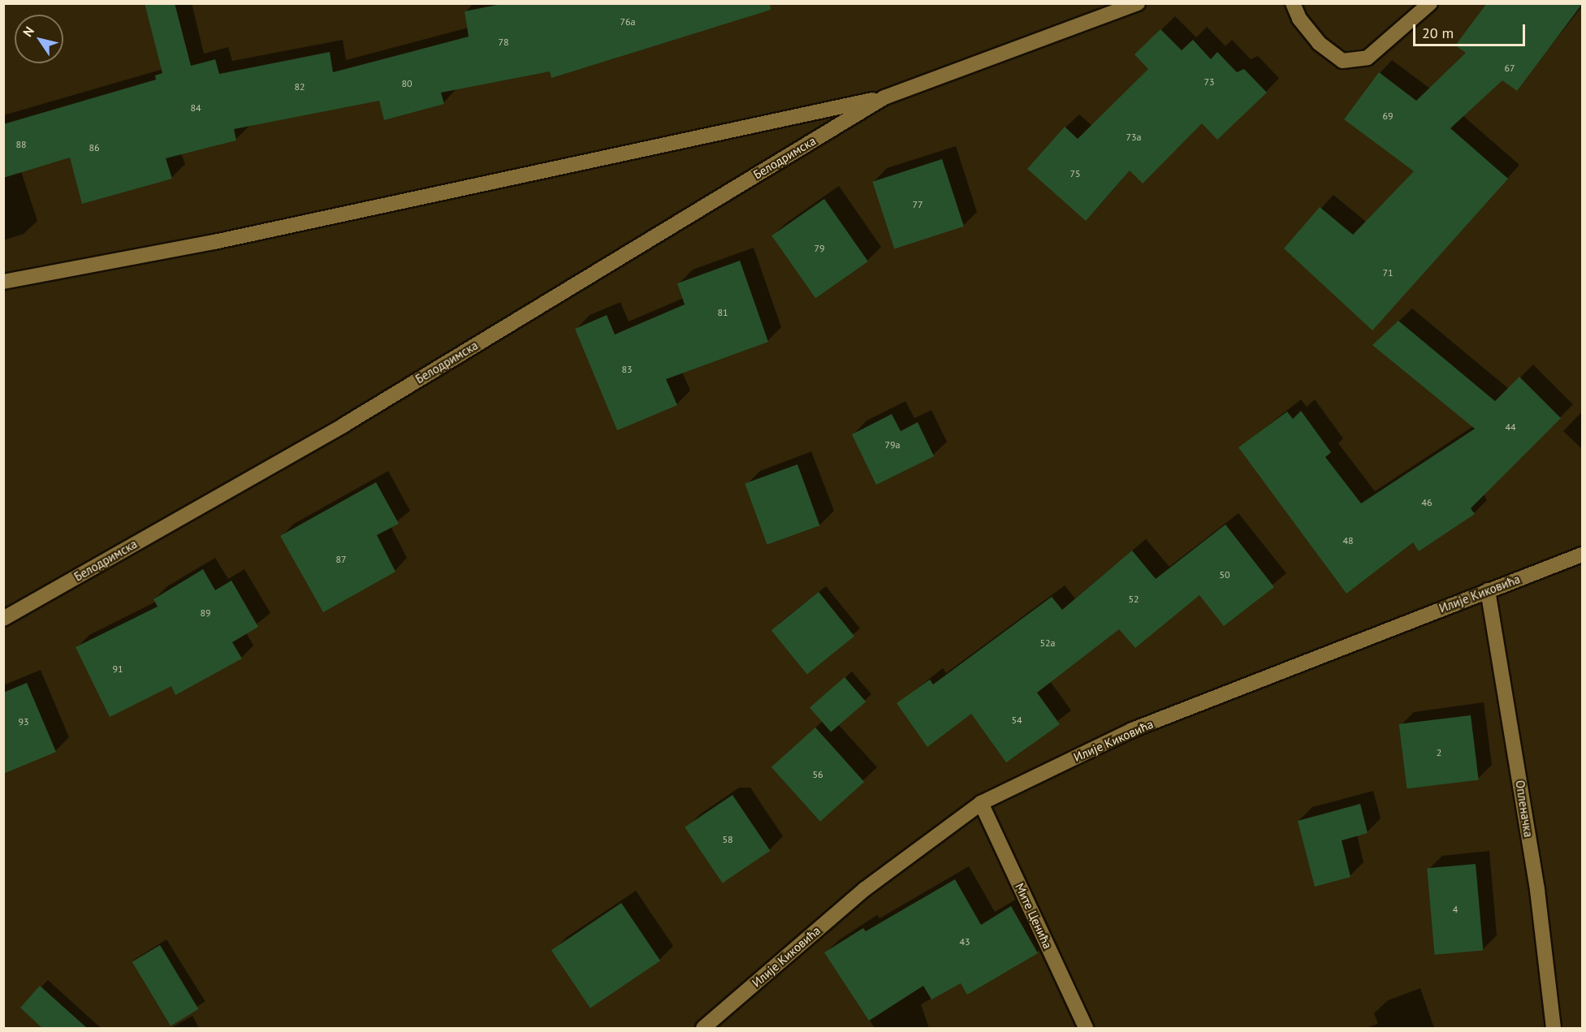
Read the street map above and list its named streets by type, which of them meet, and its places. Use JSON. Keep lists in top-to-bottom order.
{
  "streets": {
    "street": [
      "Белодримска",
      "Илије Киковића",
      "Опленачка",
      "Мите Ценића"
    ]
  },
  "crossings": [
    ["Илије Киковића", "Опленачка"],
    ["Илије Киковића", "Мите Ценића"]
  ],
  "house_numbers": [
    "76a",
    "78",
    "67",
    "73",
    "80",
    "82",
    "84",
    "69",
    "73a",
    "88",
    "86",
    "75",
    "77",
    "79",
    "71",
    "81",
    "83",
    "44",
    "79a",
    "46",
    "48",
    "87",
    "50",
    "52",
    "89",
    "52a",
    "91",
    "54",
    "93",
    "2",
    "56",
    "58",
    "4",
    "43"
  ],
  "scale_bar": "20 m",
  "north": "top left"
}
